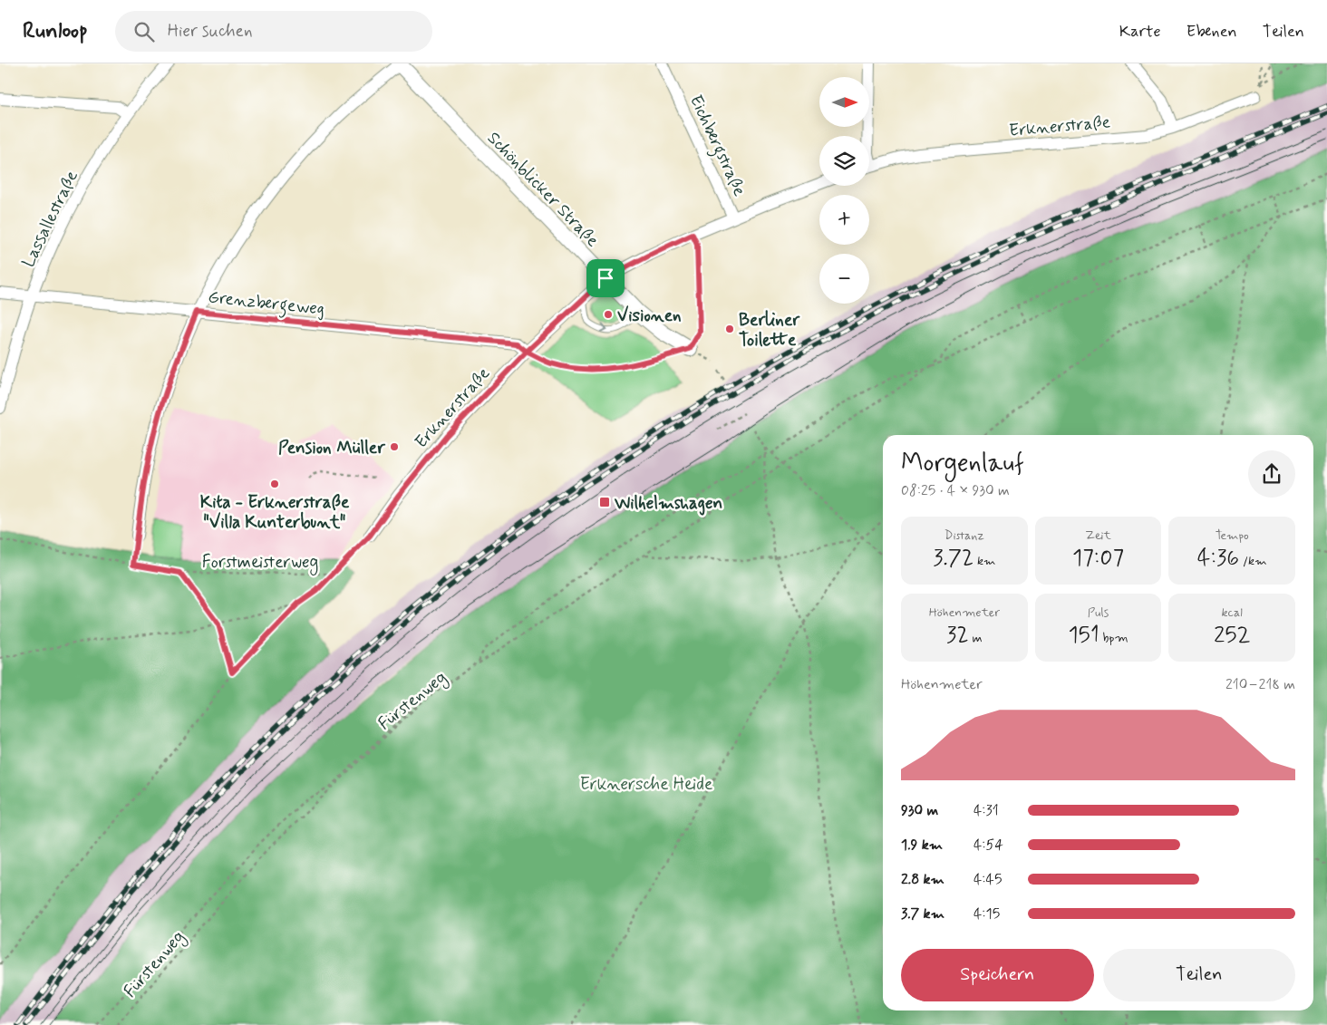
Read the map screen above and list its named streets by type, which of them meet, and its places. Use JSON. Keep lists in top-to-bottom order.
{
  "streets": {
    "street": [
      "Erknerstraße",
      "Eichbergstraße",
      "Schönblicker Straße",
      "Lassallestraße",
      "Grenzbergeweg"
    ],
    "path": ["Forstmeisterweg", "Fürstenweg"]
  },
  "crossings": [
    ["Erknerstraße", "Eichbergstraße"],
    ["Erknerstraße", "Schönblicker Straße"],
    ["Erknerstraße", "Grenzbergeweg"],
    ["Lassallestraße", "Grenzbergeweg"]
  ],
  "parks": ["Erknersche Heide"],
  "places": {
    "other": [
      "Visionen",
      "Berliner Toilette",
      "Pension Müller",
      "Kita - Erknerstraße \"Villa Kunterbunt\""
    ],
    "transit": ["Wilhelmshagen"]
  },
  "north": "right",
  "page": {
    "header": "Runloop",
    "search": "Hier suchen",
    "nav": ["Karte", "Ebenen", "Teilen"],
    "map_buttons": ["+", "−"],
    "heading": ["Morgenlauf", "08:25 · 4 × 930 m"],
    "stats": [
      ["Distanz", "3.72 km"],
      ["Zeit", "17:07"],
      ["Tempo", "4:36 /km"],
      ["Höhenmeter", "32 m"],
      ["Puls", "151 bpm"],
      ["kcal", "252"]
    ],
    "chart": ["Höhenmeter", "210–218 m"],
    "list": [
      {
        "name": "930 m",
        "note": "4:31"
      },
      {
        "name": "1.9 km",
        "note": "4:54"
      },
      {
        "name": "2.8 km",
        "note": "4:45"
      },
      {
        "name": "3.7 km",
        "note": "4:15"
      }
    ],
    "buttons": ["Speichern", "Teilen"]
  }
}
